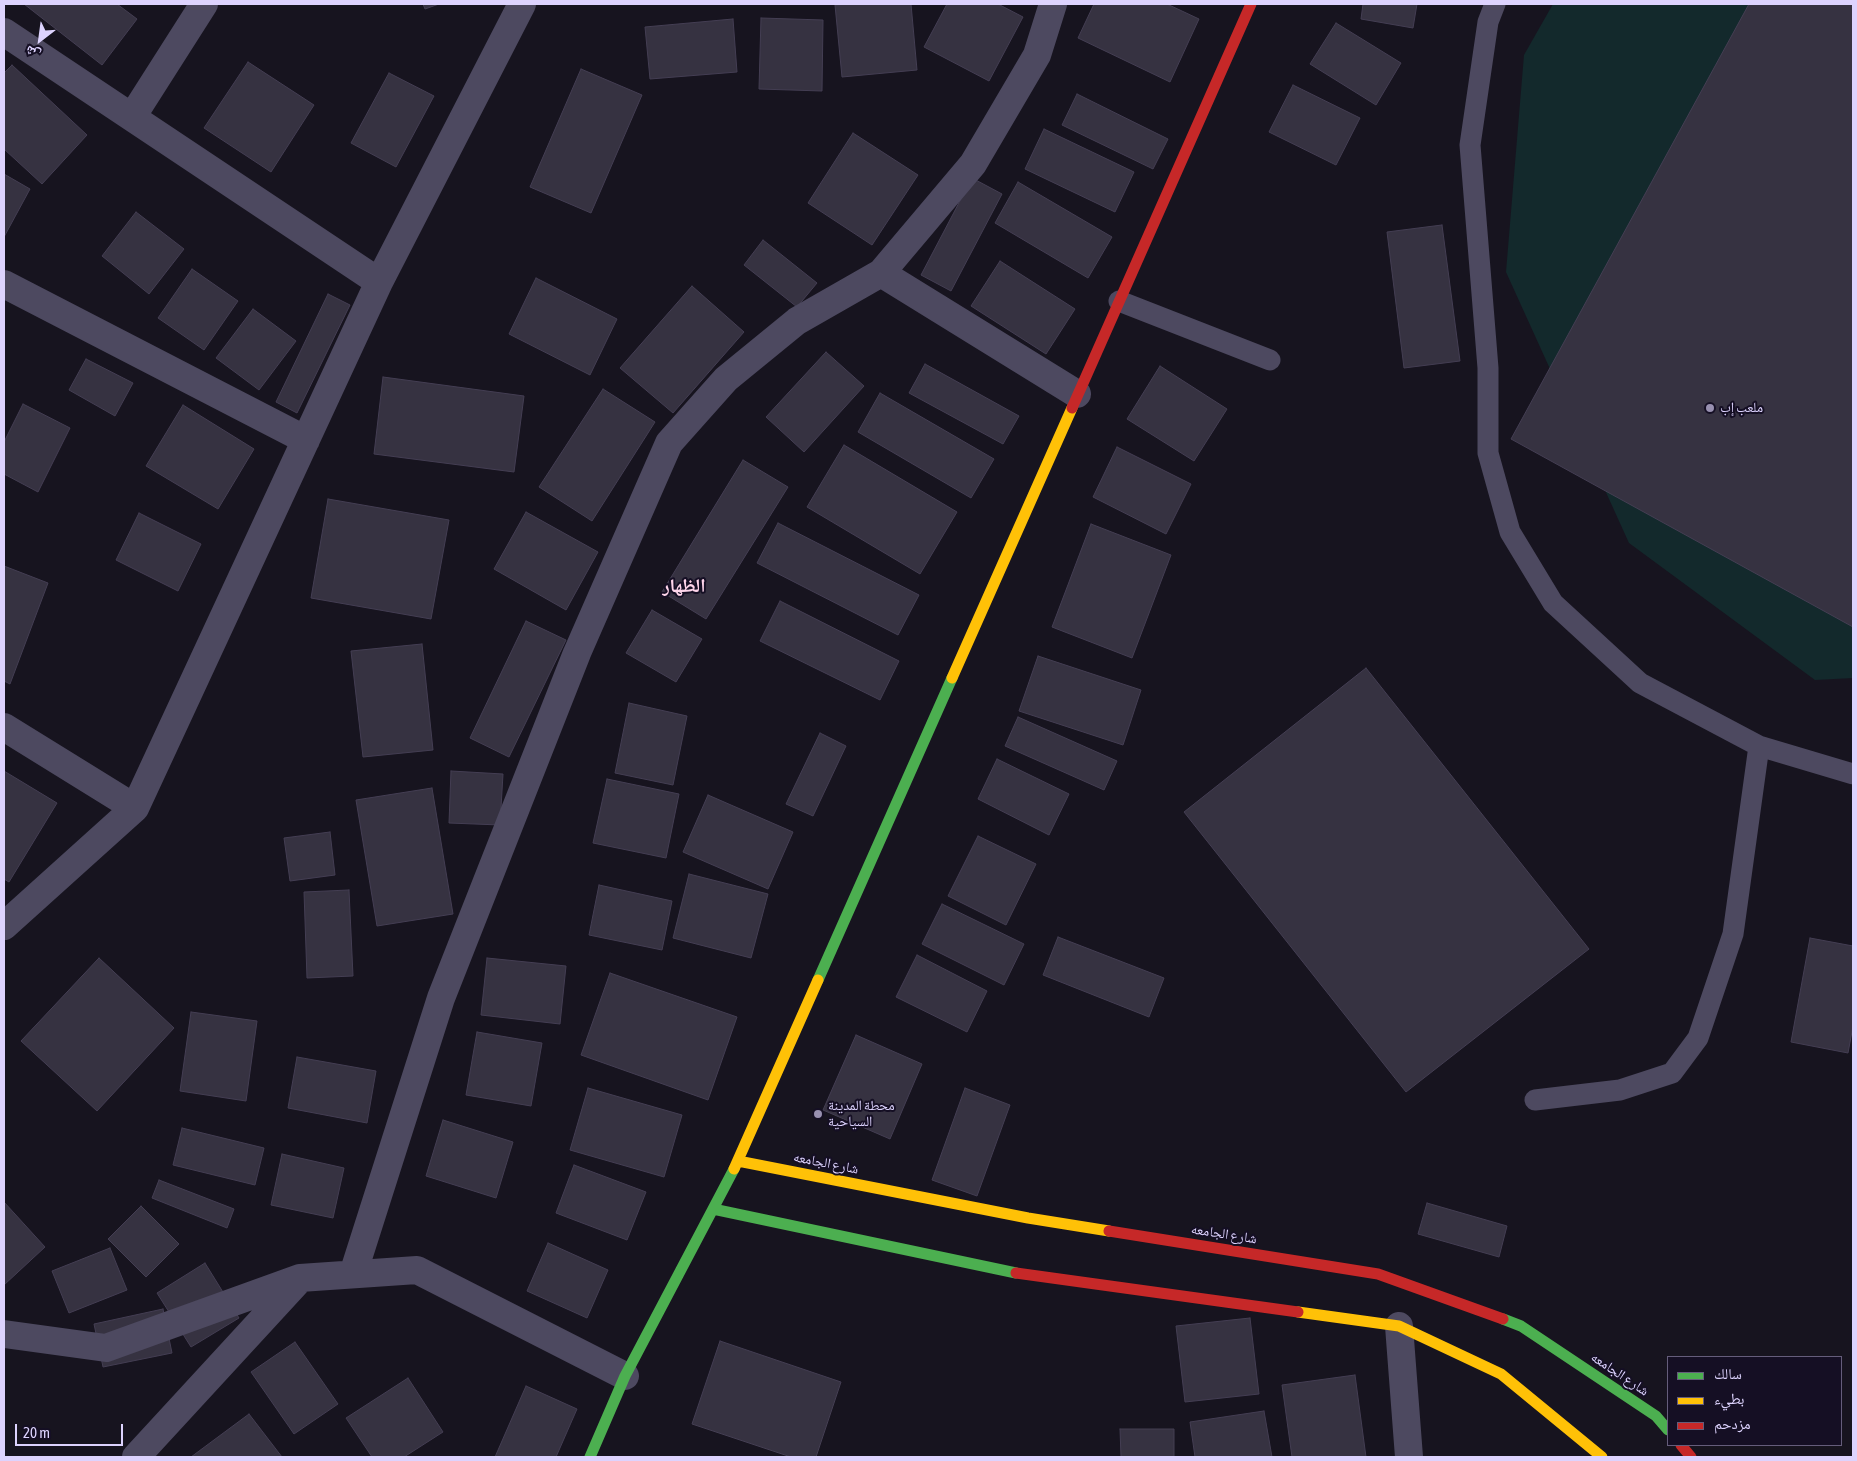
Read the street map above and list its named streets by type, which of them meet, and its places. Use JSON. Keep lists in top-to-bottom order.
{
  "streets": {
    "street": ["شارع الجامعه"]
  },
  "districts": ["الظهار"],
  "places": ["ملعب إب", "محطة المدينة السياحية"],
  "legend": ["سالك", "بطيء", "مزدحم"],
  "scale_bar": "20 m",
  "north": "bottom left"
}
